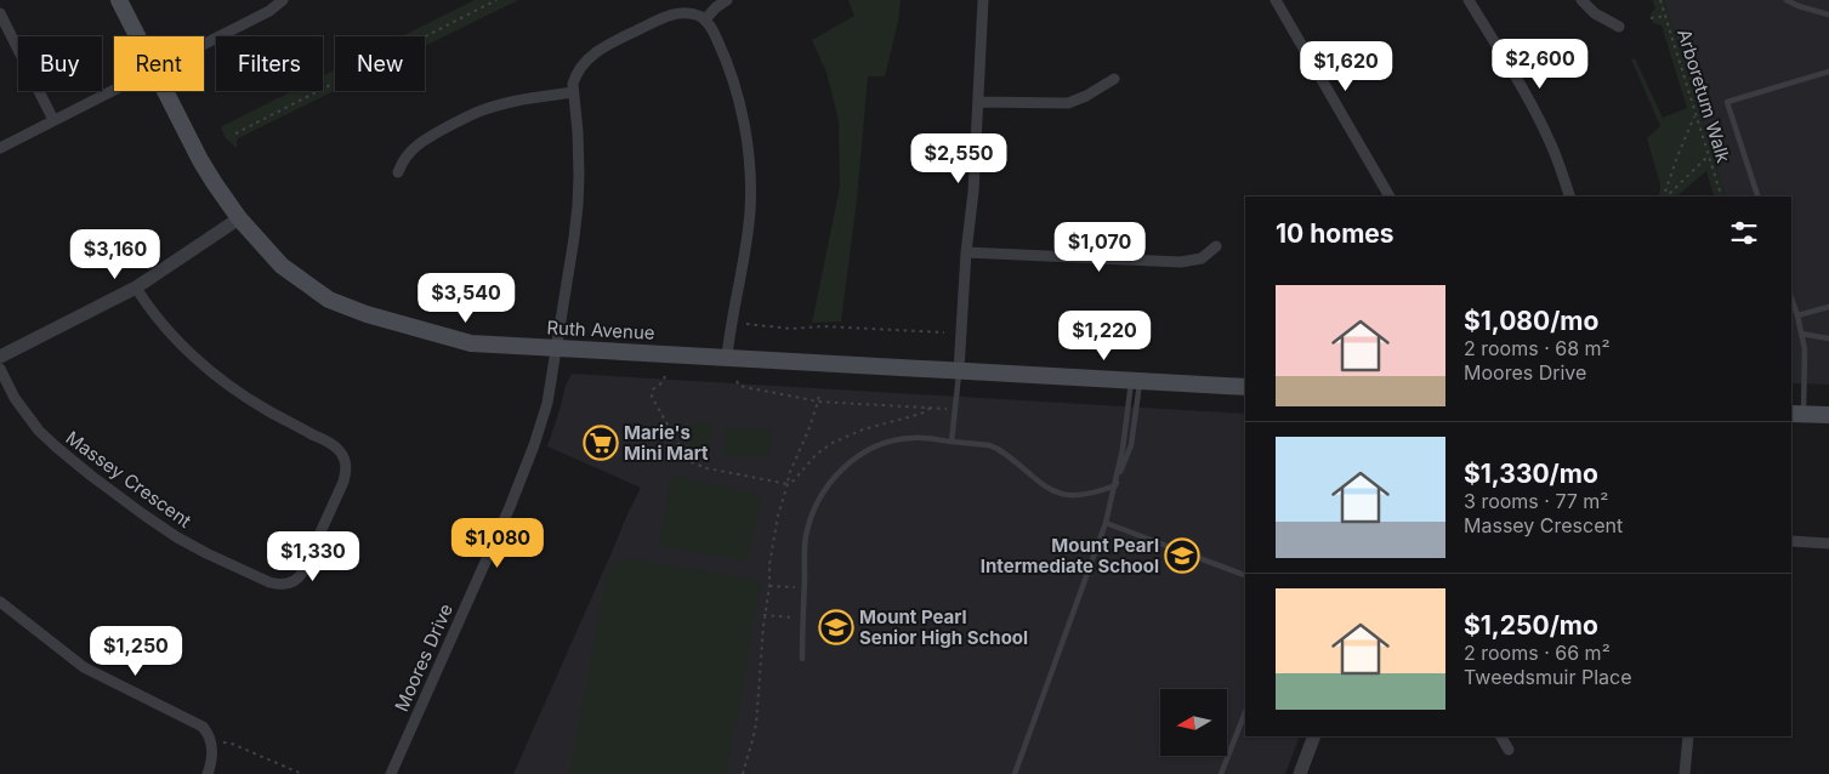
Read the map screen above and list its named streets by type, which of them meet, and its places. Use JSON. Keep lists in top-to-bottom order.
{
  "streets": {
    "main road": ["Ruth Avenue"],
    "street": ["Massey Crescent", "Moores Drive"],
    "path": ["Arboretum Walk"]
  },
  "crossings": [
    ["Ruth Avenue", "Moores Drive"]
  ],
  "places": {
    "supermarket": ["Marie's Mini Mart"],
    "school or university": ["Mount Pearl Intermediate School", "Mount Pearl Senior High School"]
  },
  "north": "left",
  "page": {
    "chip": [
      "Buy",
      "Rent",
      "Filters",
      "New"
    ],
    "price": [
      "$2,600",
      "$1,620",
      "$2,550",
      "$1,070",
      "$3,160",
      "$3,540",
      "$1,220",
      "$1,080",
      "$1,330",
      "$1,250"
    ],
    "heading": "10 homes",
    "list": [
      {
        "name": "$1,080/mo",
        "note": "2 rooms · 68 m² · Moores Drive"
      },
      {
        "name": "$1,330/mo",
        "note": "3 rooms · 77 m² · Massey Crescent"
      },
      {
        "name": "$1,250/mo",
        "note": "2 rooms · 66 m² · Tweedsmuir Place"
      }
    ]
  }
}
